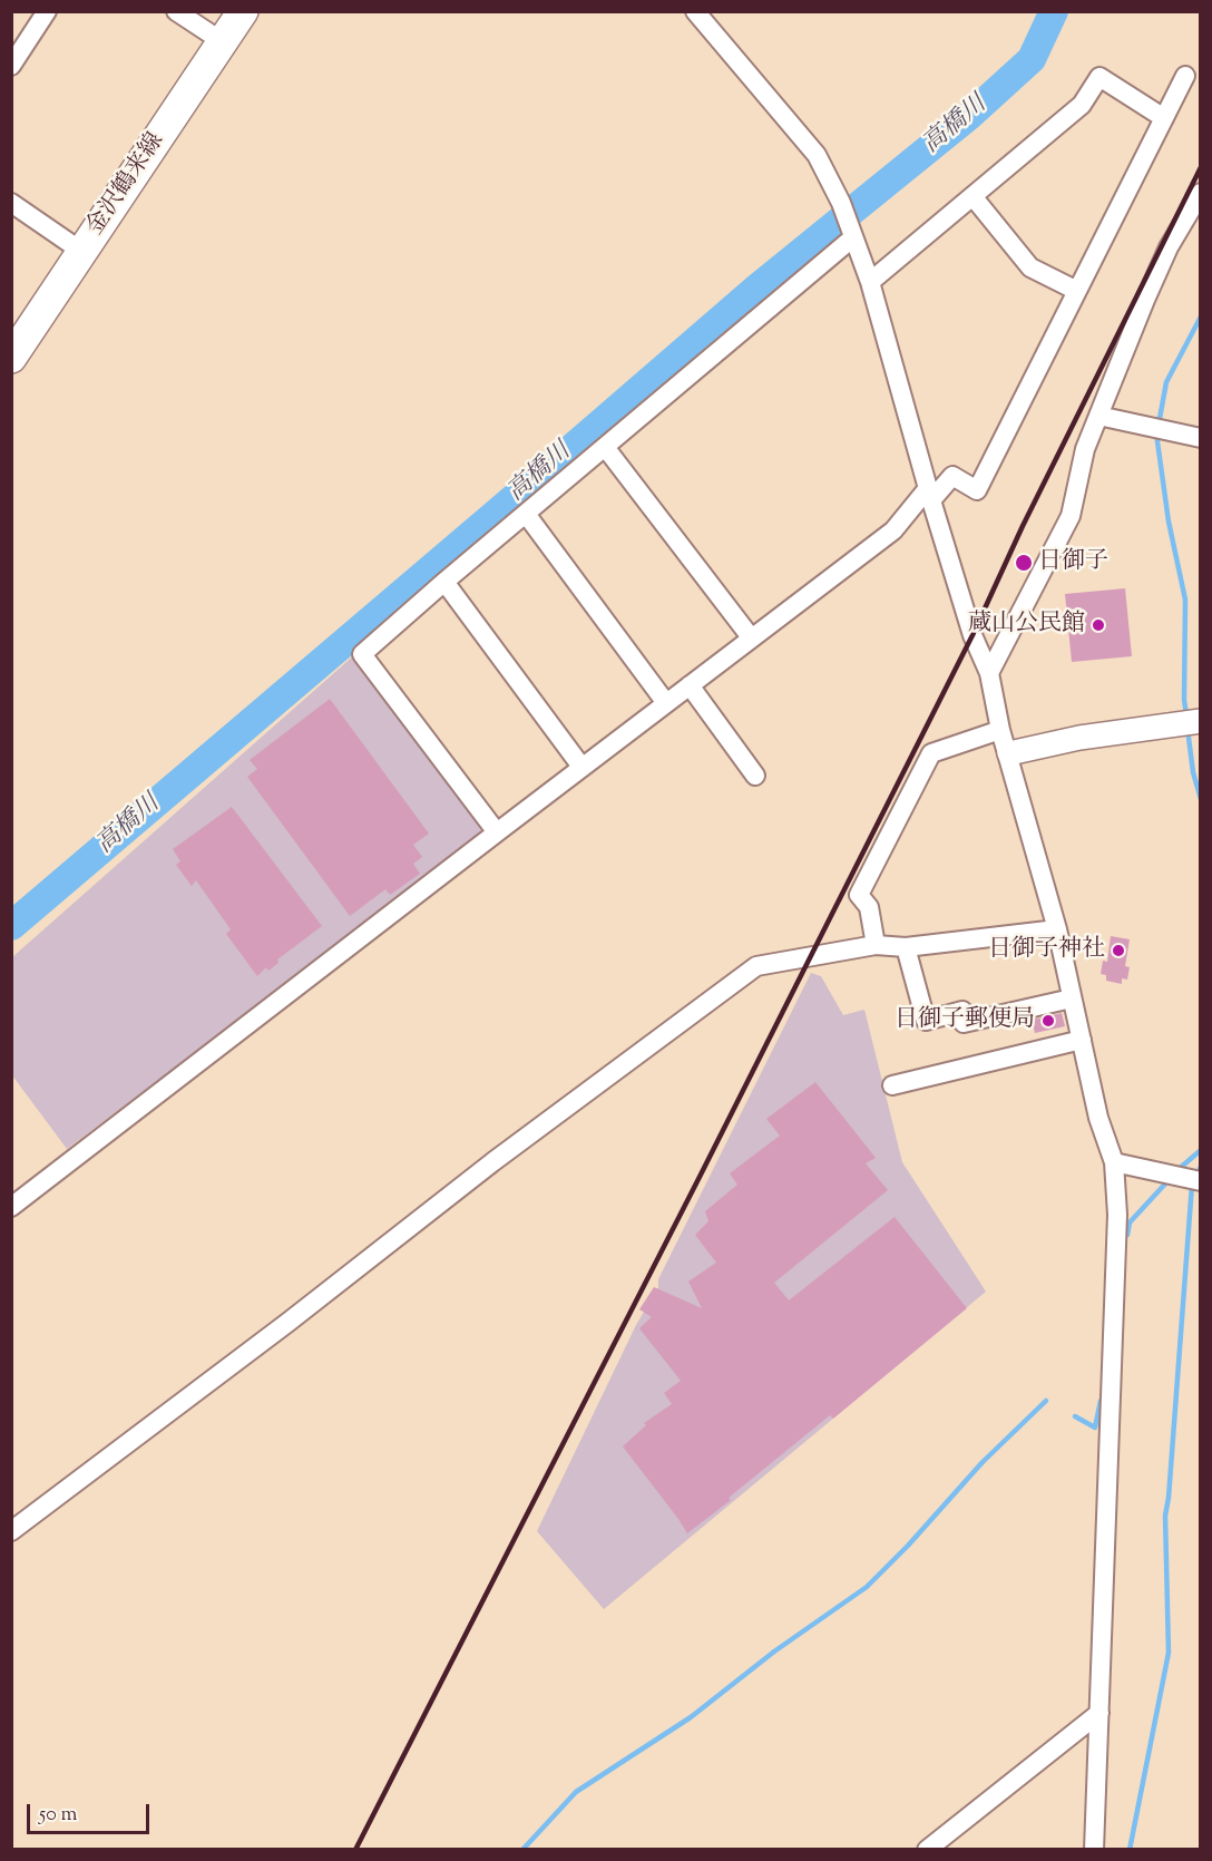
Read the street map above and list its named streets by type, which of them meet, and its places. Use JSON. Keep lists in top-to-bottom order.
{
  "streets": {
    "main road": ["金沢鶴来線"]
  },
  "water": ["高橋川"],
  "places": [
    "日御子",
    "蔵山公民館",
    "日御子神社",
    "日御子郵便局"
  ],
  "scale_bar": "50 m"
}
